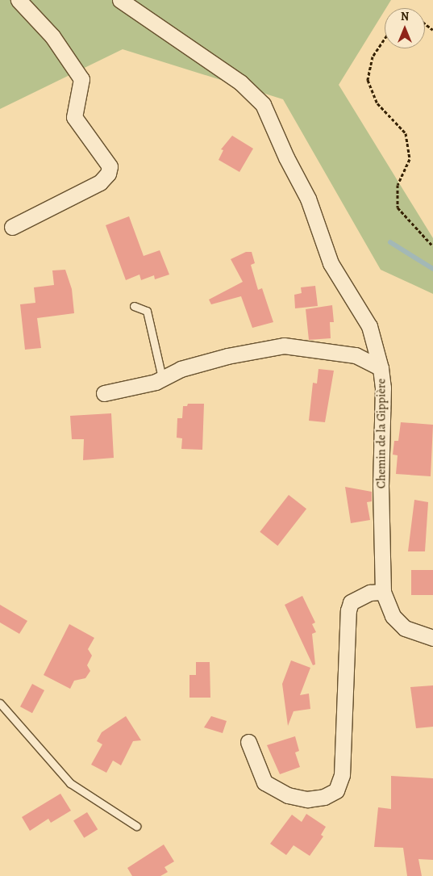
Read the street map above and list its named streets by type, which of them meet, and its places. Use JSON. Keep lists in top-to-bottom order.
{
  "streets": {
    "street": ["Chemin de la Gippière"]
  },
  "north": "top"
}
